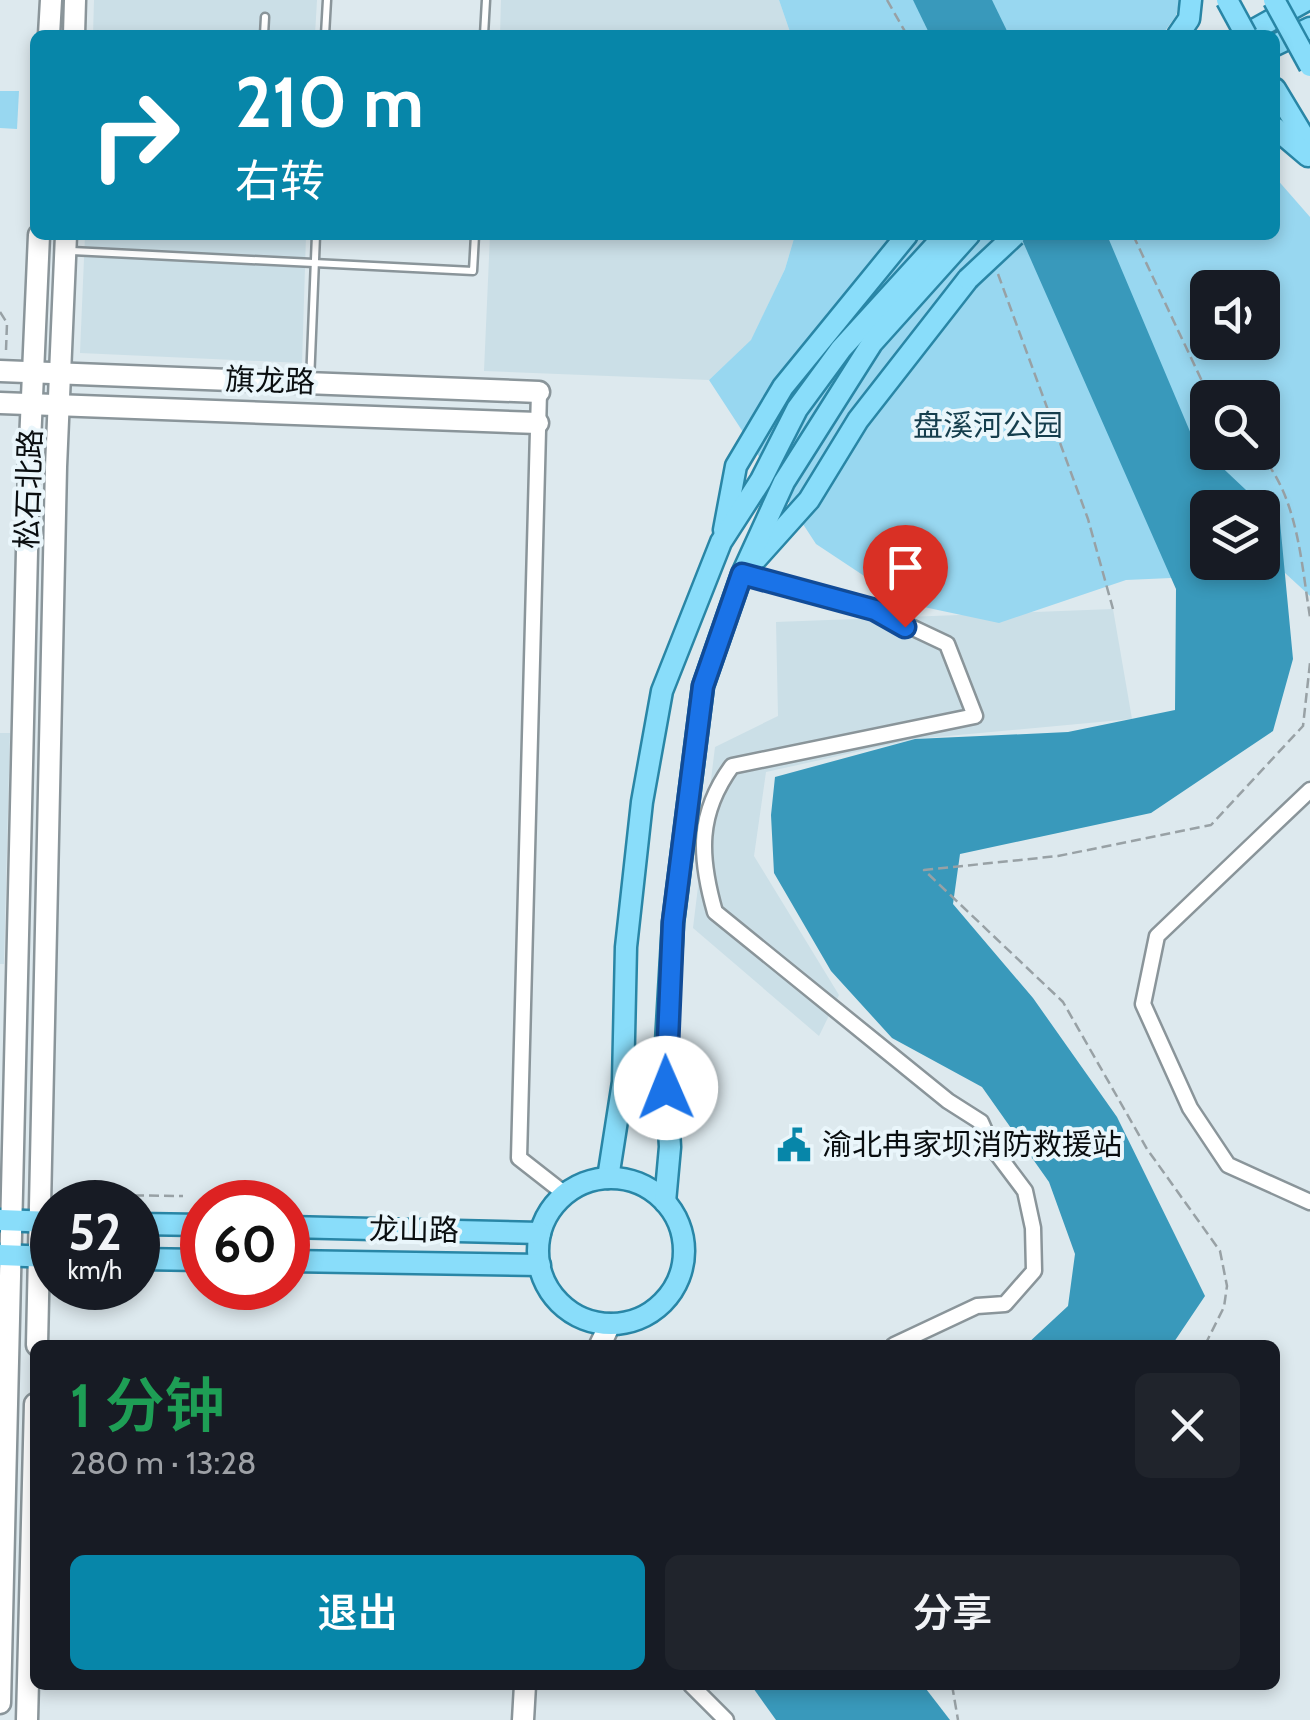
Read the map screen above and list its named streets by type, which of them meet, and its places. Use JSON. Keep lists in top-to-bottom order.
{
  "streets": {
    "main road": ["旗龙路", "松石北路", "龙山路"]
  },
  "crossings": [
    ["旗龙路", "松石北路"]
  ],
  "parks": ["盘溪河公园"],
  "places": {
    "public building": ["渝北冉家坝消防救援站"]
  },
  "page": {
    "turn": ["210 m", "右转"],
    "speed": "52 km/h",
    "limit": "60",
    "heading": ["1 分钟", "280 m · 13:28"],
    "buttons": ["退出", "分享"]
  }
}
